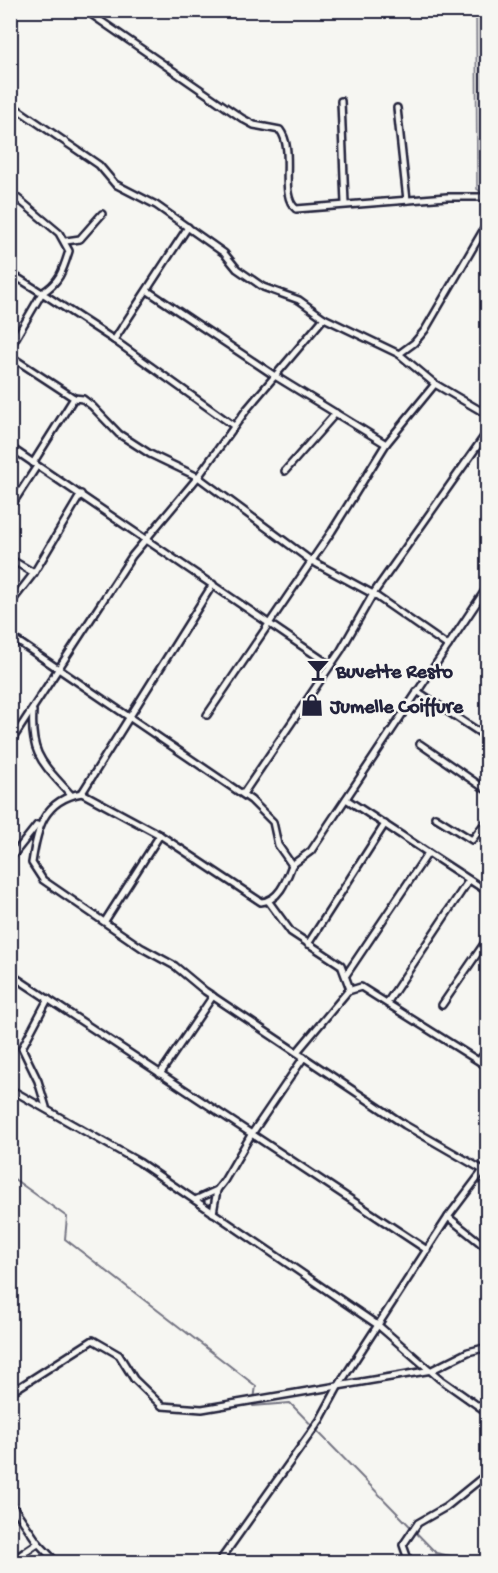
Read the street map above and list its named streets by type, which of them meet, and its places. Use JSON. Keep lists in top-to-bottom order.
{
  "places": {
    "bar": ["Buvette Resto"],
    "shop": ["Jumelle Coiffure"]
  }
}
